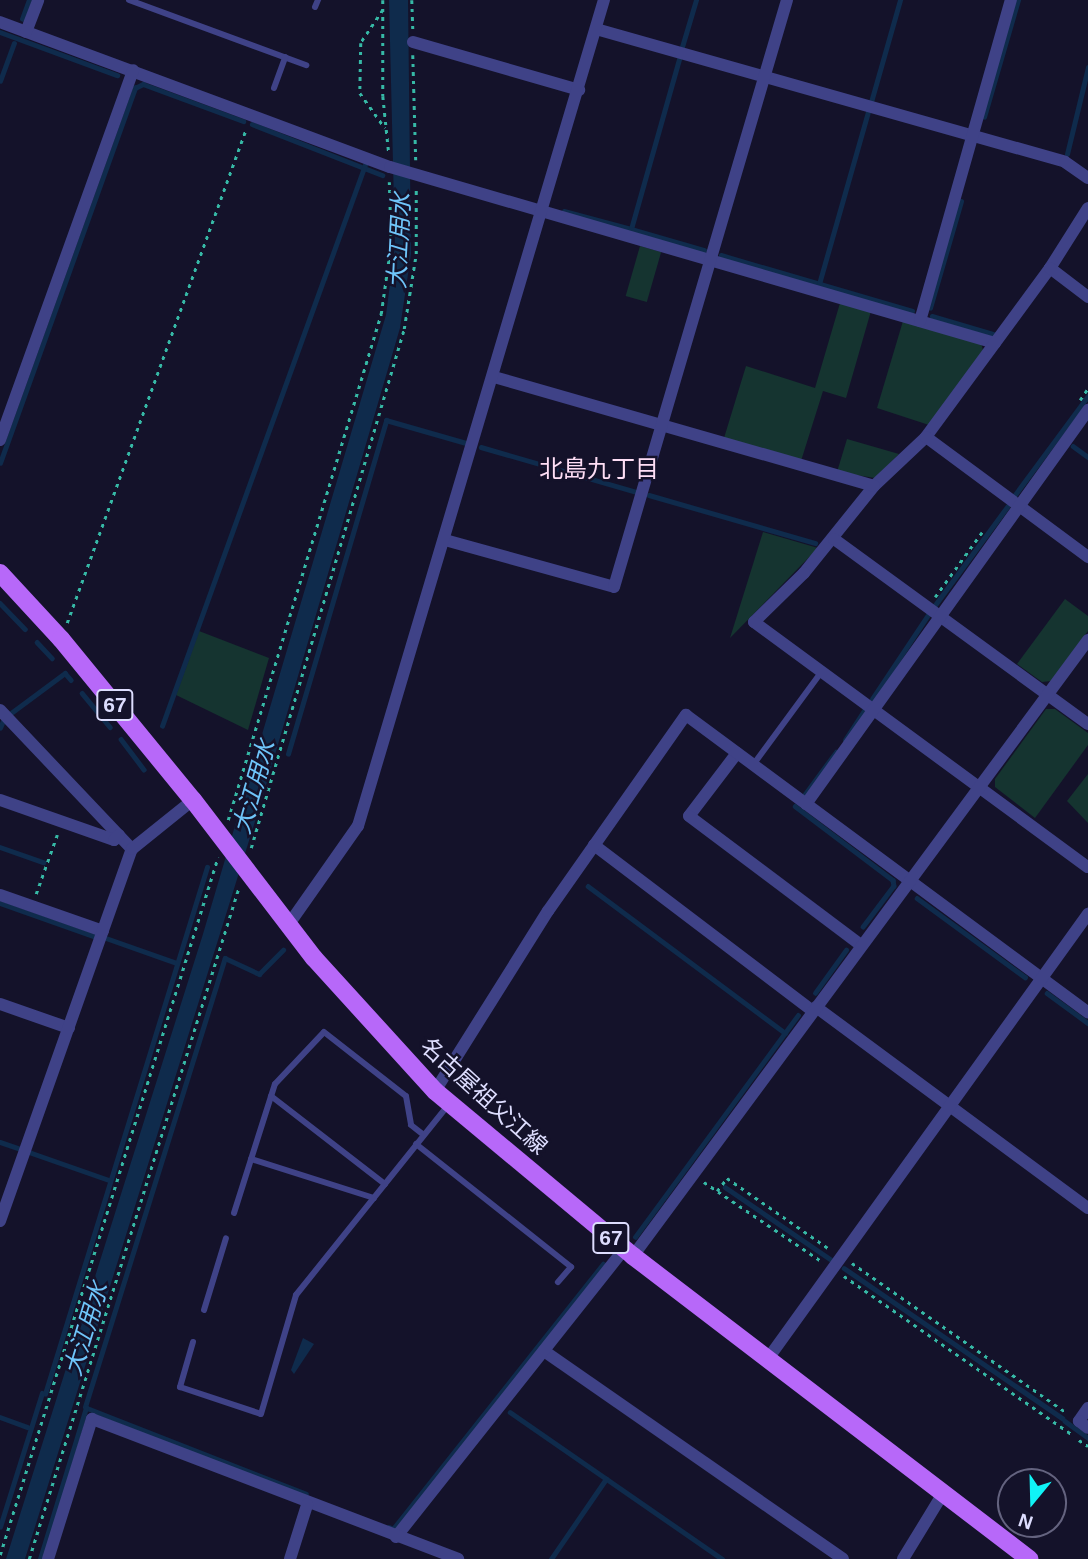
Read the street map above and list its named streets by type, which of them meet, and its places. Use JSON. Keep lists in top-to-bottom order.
{
  "streets": {
    "main road": ["67", "名古屋祖父江線"]
  },
  "districts": ["北島九丁目"],
  "water": ["大江用水"],
  "north": "bottom"
}
